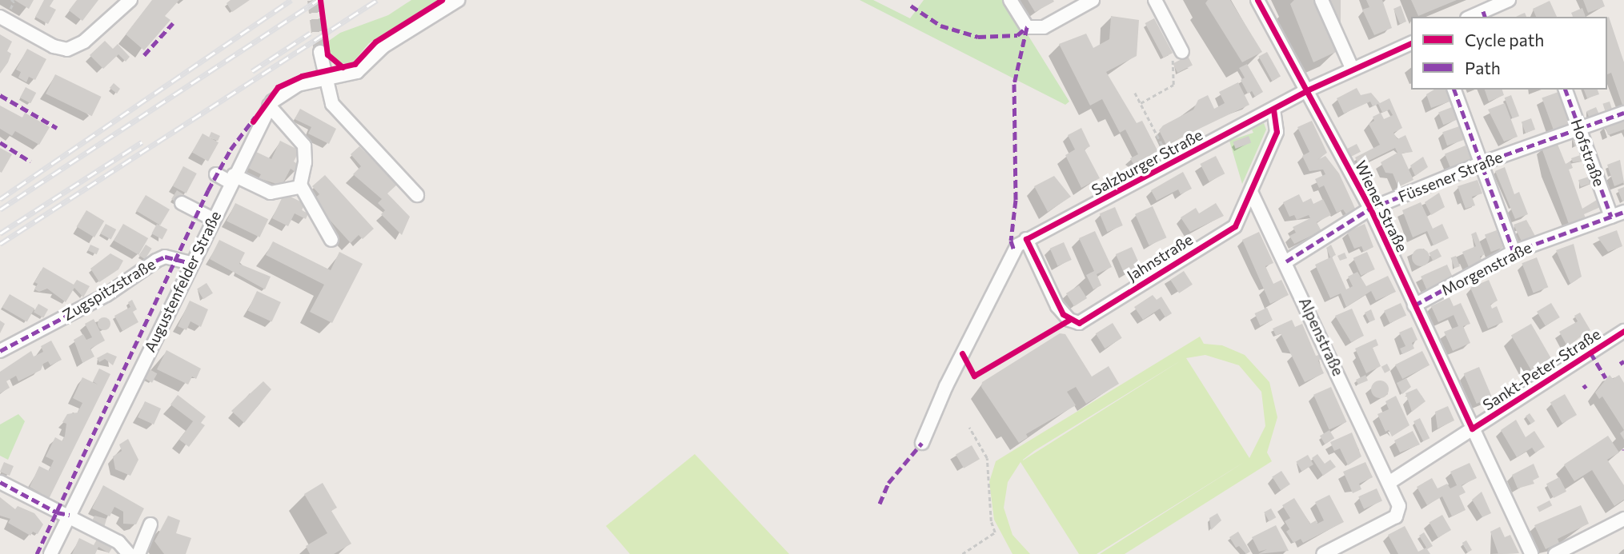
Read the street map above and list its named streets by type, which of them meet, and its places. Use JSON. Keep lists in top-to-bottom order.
{
  "streets": {
    "street": [
      "Hofstraße",
      "Salzburger Straße",
      "Füssener Straße",
      "Wiener Straße",
      "Jahnstraße",
      "Morgenstraße",
      "Augustenfelder Straße",
      "Zugspitzstraße",
      "Alpenstraße",
      "Sankt-Peter-Straße"
    ]
  },
  "crossings": [
    ["Hofstraße", "Füssener Straße"],
    ["Hofstraße", "Morgenstraße"],
    ["Salzburger Straße", "Jahnstraße"],
    ["Füssener Straße", "Wiener Straße"],
    ["Füssener Straße", "Alpenstraße"],
    ["Wiener Straße", "Morgenstraße"],
    ["Wiener Straße", "Sankt-Peter-Straße"],
    ["Jahnstraße", "Alpenstraße"],
    ["Augustenfelder Straße", "Zugspitzstraße"],
    ["Alpenstraße", "Sankt-Peter-Straße"]
  ],
  "legend": ["Cycle path", "Path"]
}
